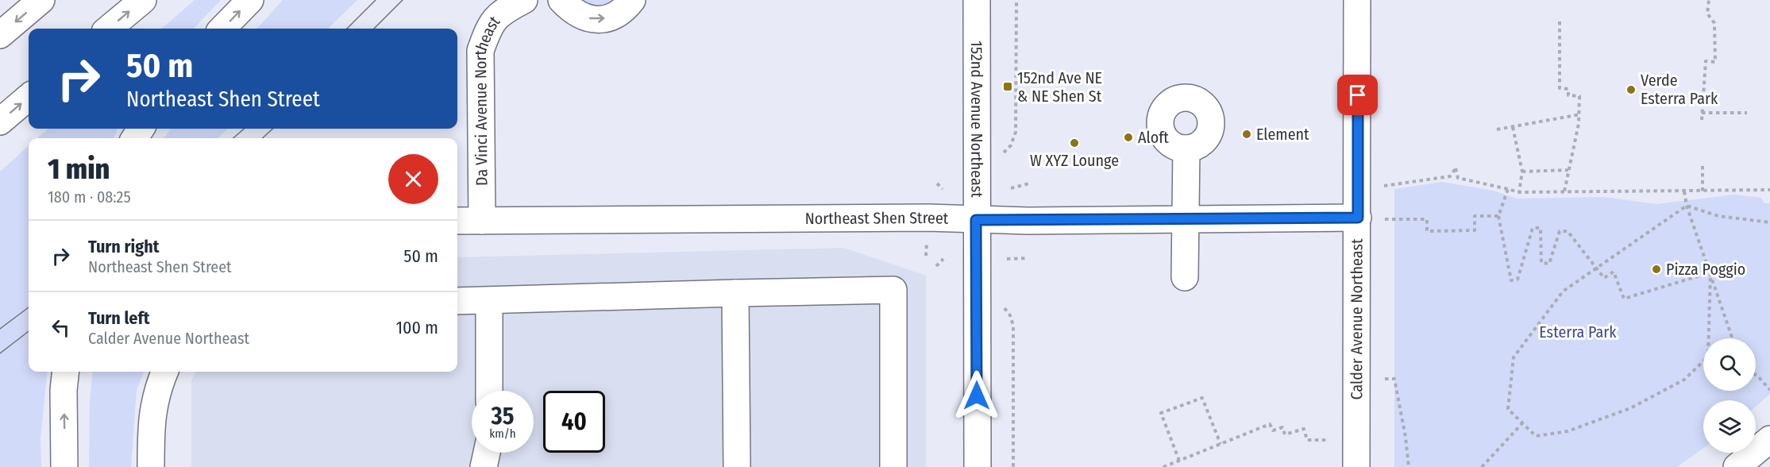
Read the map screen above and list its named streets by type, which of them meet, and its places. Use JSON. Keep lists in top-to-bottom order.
{
  "streets": {
    "main road": [
      "Da Vinci Avenue Northeast",
      "152nd Avenue Northeast",
      "Northeast Shen Street",
      "Calder Avenue Northeast"
    ]
  },
  "crossings": [
    ["Da Vinci Avenue Northeast", "Northeast Shen Street"],
    ["152nd Avenue Northeast", "Northeast Shen Street"],
    ["Northeast Shen Street", "Calder Avenue Northeast"]
  ],
  "parks": ["Esterra Park"],
  "places": {
    "transit": ["152nd Ave NE & NE Shen St"],
    "other": [
      "Verde Esterra Park",
      "Element",
      "Aloft",
      "W XYZ Lounge",
      "Pizza Poggio"
    ]
  },
  "page": {
    "turn": ["50 m", "Northeast Shen Street"],
    "heading": ["1 min", "180 m · 08:25"],
    "list": [
      {
        "name": "Turn right",
        "note": "Northeast Shen Street",
        "value": "50 m"
      },
      {
        "name": "Turn left",
        "note": "Calder Avenue Northeast",
        "value": "100 m"
      }
    ],
    "speed": "35 km/h",
    "limit": "40"
  }
}
